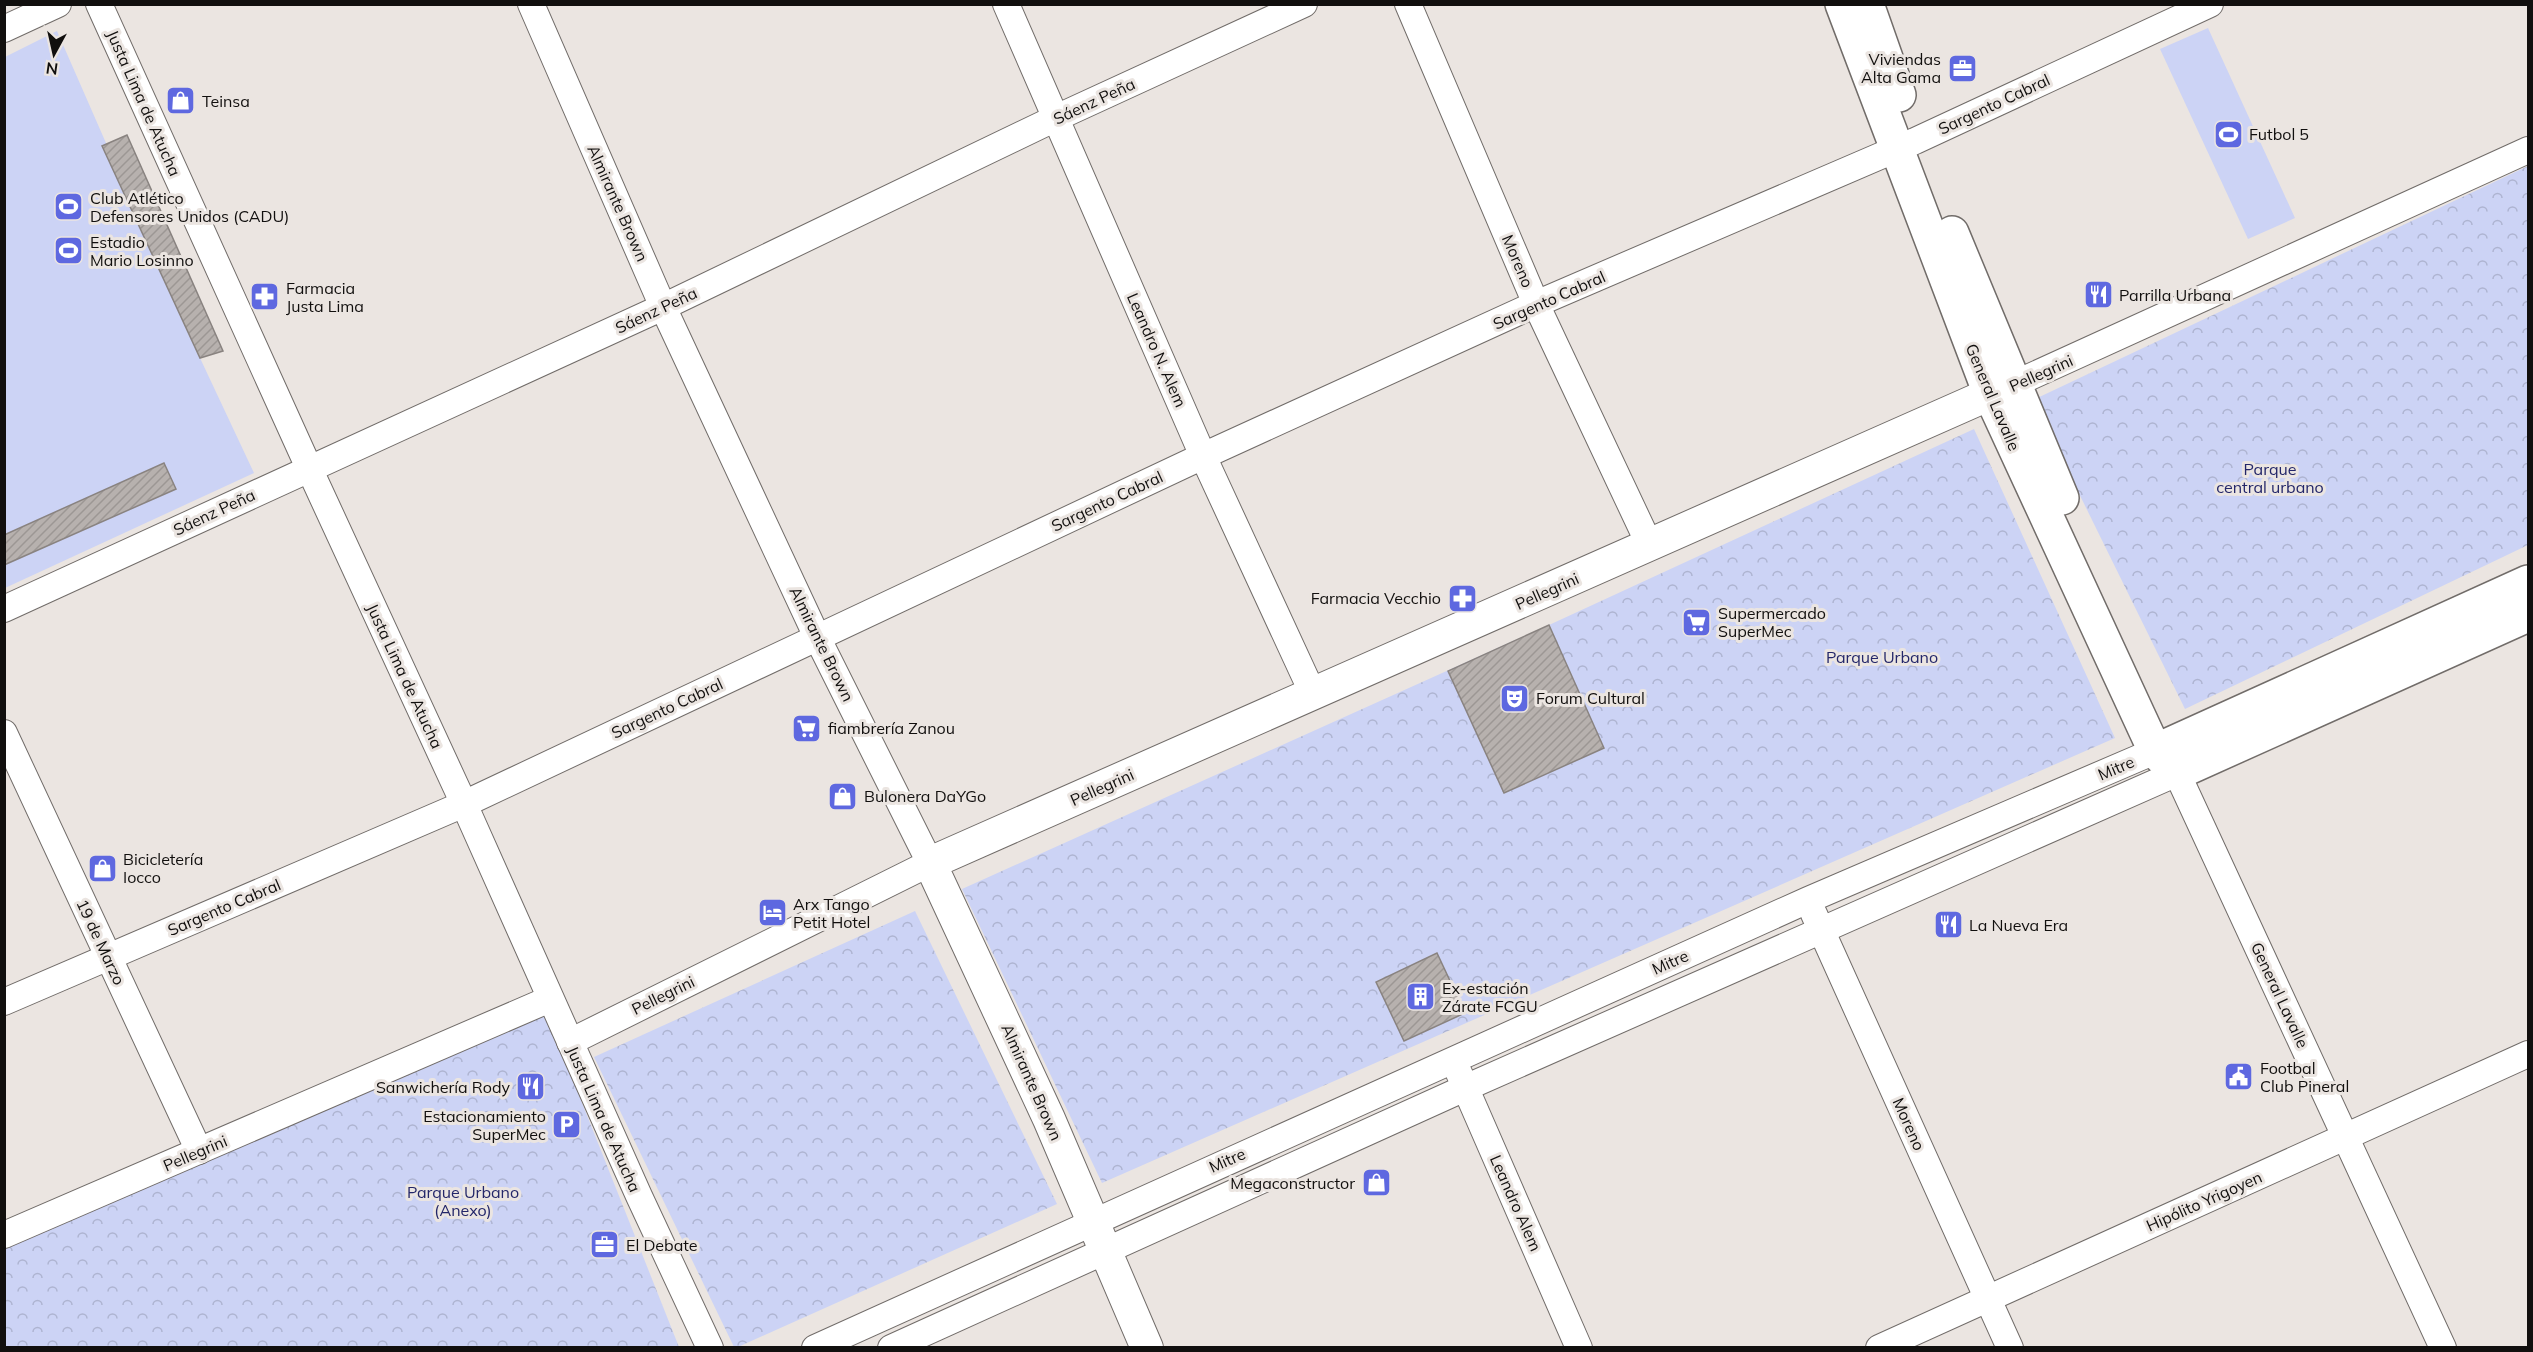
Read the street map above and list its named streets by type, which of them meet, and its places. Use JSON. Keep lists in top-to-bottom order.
{
  "streets": {
    "main road": ["General Lavalle", "Mitre"],
    "street": [
      "Sáenz Peña",
      "Justa Lima de Atucha",
      "Sargento Cabral",
      "Almirante Brown",
      "Moreno",
      "Leandro N. Alem",
      "Pellegrini",
      "19 de Marzo",
      "Hipólito Yrigoyen",
      "Leandro Alem"
    ]
  },
  "crossings": [
    ["Sáenz Peña", "Justa Lima de Atucha"],
    ["Sáenz Peña", "Almirante Brown"],
    ["Sáenz Peña", "Leandro N. Alem"],
    ["Justa Lima de Atucha", "Sargento Cabral"],
    ["Justa Lima de Atucha", "Pellegrini"],
    ["Sargento Cabral", "Almirante Brown"],
    ["Sargento Cabral", "Moreno"],
    ["Sargento Cabral", "Leandro N. Alem"],
    ["Sargento Cabral", "General Lavalle"],
    ["Sargento Cabral", "19 de Marzo"],
    ["Almirante Brown", "Pellegrini"],
    ["Almirante Brown", "Mitre"],
    ["Moreno", "Pellegrini"],
    ["Moreno", "Mitre"],
    ["Moreno", "Hipólito Yrigoyen"],
    ["Leandro N. Alem", "Pellegrini"],
    ["Pellegrini", "General Lavalle"],
    ["Pellegrini", "19 de Marzo"],
    ["General Lavalle", "Mitre"],
    ["General Lavalle", "Hipólito Yrigoyen"],
    ["Mitre", "Leandro Alem"]
  ],
  "parks": ["Parque central urbano", "Parque Urbano", "Parque Urbano (Anexo)"],
  "places": {
    "office": ["Viviendas Alta Gama", "El Debate"],
    "shop": [
      "Teinsa",
      "Bulonera DaYGo",
      "Bicicletería Iocco",
      "Megaconstructor"
    ],
    "sports": ["Futbol 5", "Club Atlético Defensores Unidos (CADU)", "Estadio Mario Losinno"],
    "restaurant": ["Parrilla Urbana", "La Nueva Era", "Sanwichería Rody"],
    "pharmacy": ["Farmacia Justa Lima", "Farmacia Vecchio"],
    "supermarket": ["Supermercado SuperMec", "fiambrería Zanou"],
    "theatre": ["Forum Cultural"],
    "hotel": ["Arx Tango Petit Hotel"],
    "building": ["Ex-estación Zárate FCGU"],
    "public building": ["Footbal Club Pineral"],
    "parking": ["Estacionamiento SuperMec"]
  },
  "north": "bottom"
}
